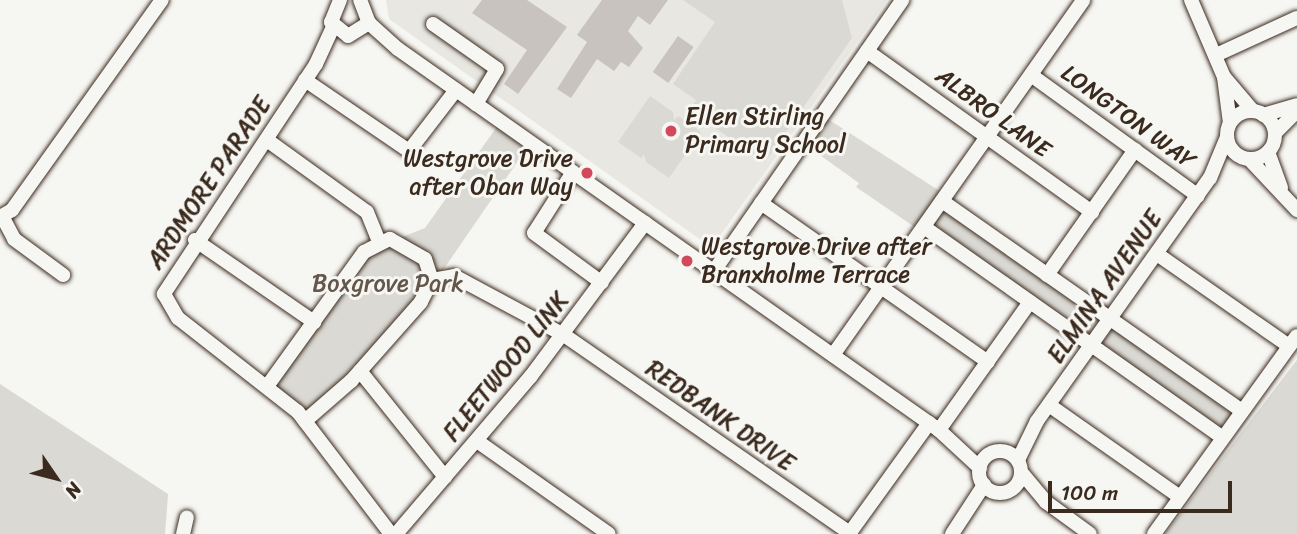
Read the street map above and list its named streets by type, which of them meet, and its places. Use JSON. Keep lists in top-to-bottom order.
{
  "streets": {
    "street": [
      "ALBRO LANE",
      "LONGTON WAY",
      "ARDMORE PARADE",
      "ELMINA AVENUE",
      "FLEETWOOD LINK",
      "REDBANK DRIVE"
    ]
  },
  "crossings": [
    ["LONGTON WAY", "ELMINA AVENUE"],
    ["ARDMORE PARADE", "FLEETWOOD LINK"],
    ["FLEETWOOD LINK", "REDBANK DRIVE"]
  ],
  "parks": ["Boxgrove Park"],
  "places": ["Ellen Stirling Primary School", "Westgrove Drive after Oban Way", "Westgrove Drive after Branxholme Terrace"],
  "scale_bar": "100 m",
  "north": "bottom right"
}
